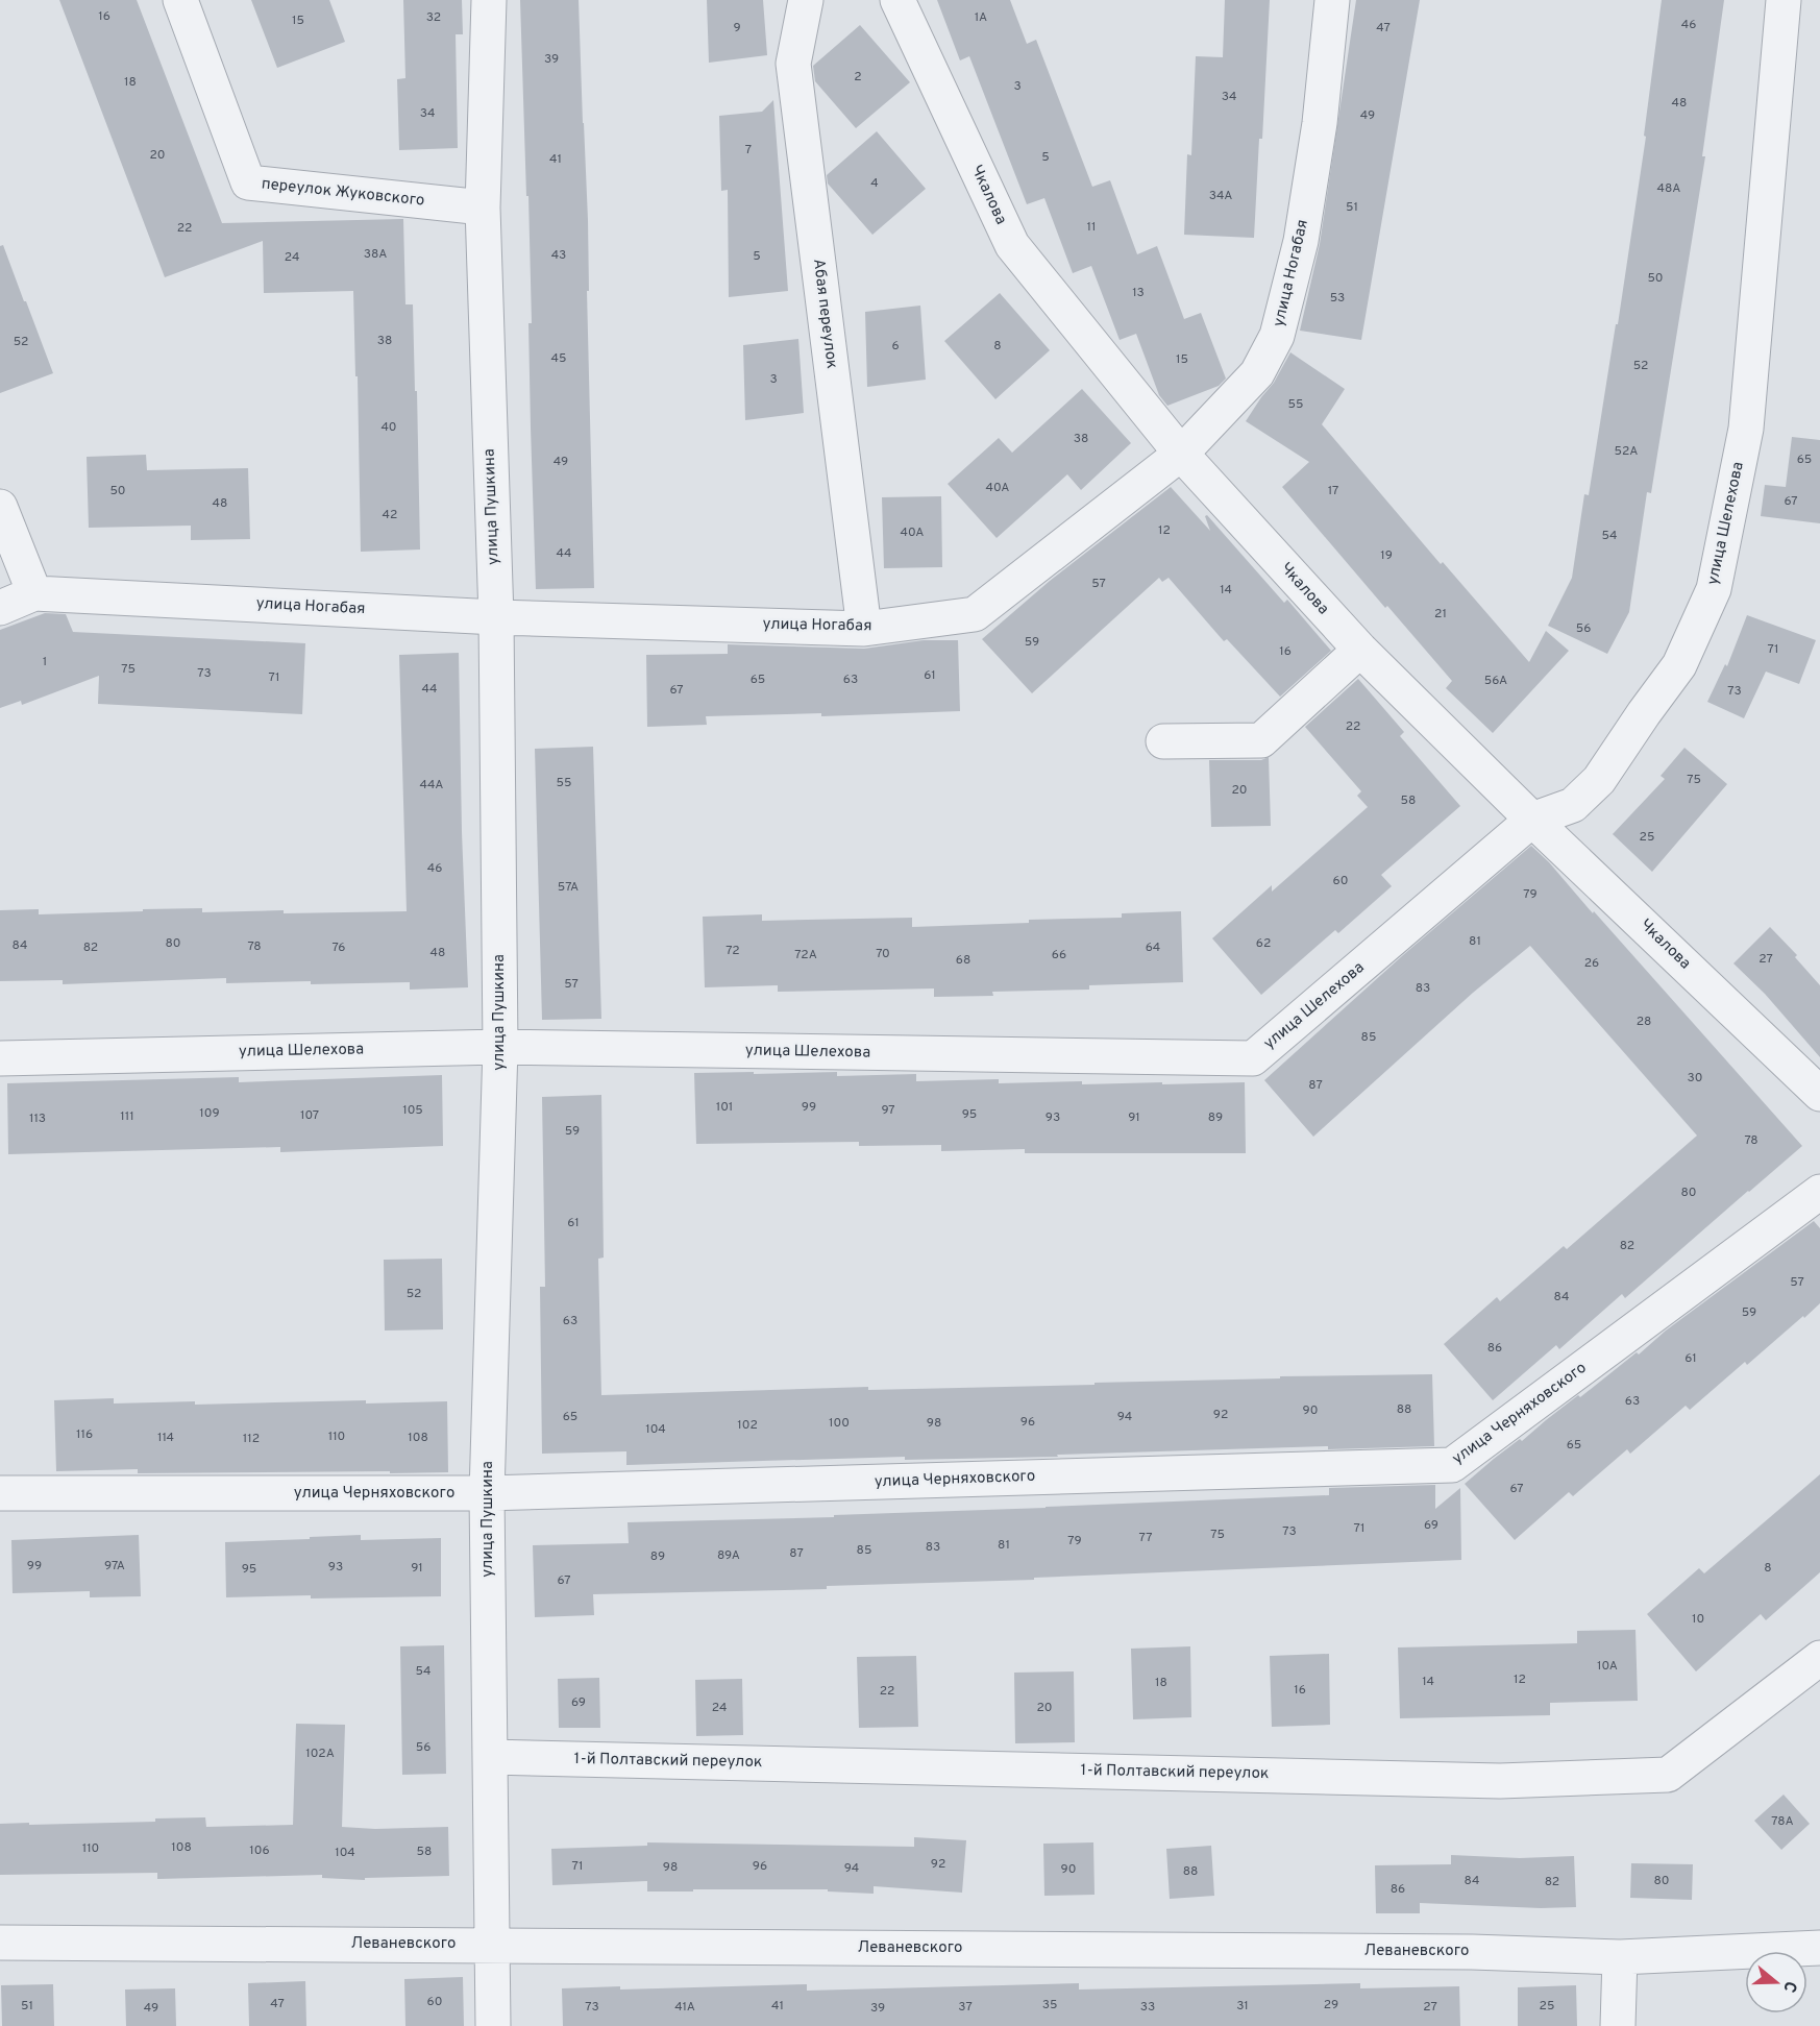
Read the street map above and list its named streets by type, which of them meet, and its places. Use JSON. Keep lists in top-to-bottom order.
{
  "streets": {
    "street": [
      "переулок Жуковского",
      "Чкалова",
      "улица Ногабая",
      "Абая переулок",
      "улица Пушкина",
      "улица Шелехова",
      "улица Черняховского",
      "1-й Полтавский переулок",
      "Леваневского"
    ]
  },
  "crossings": [
    ["переулок Жуковского", "улица Пушкина"],
    ["Чкалова", "улица Ногабая"],
    ["Чкалова", "улица Шелехова"],
    ["улица Ногабая", "Абая переулок"],
    ["улица Ногабая", "улица Пушкина"],
    ["улица Пушкина", "улица Шелехова"],
    ["улица Пушкина", "улица Черняховского"],
    ["улица Пушкина", "1-й Полтавский переулок"],
    ["улица Пушкина", "Леваневского"]
  ],
  "house_numbers": [
    "16",
    "32",
    "1А",
    "15",
    "46",
    "9",
    "47",
    "39",
    "2",
    "18",
    "3",
    "34",
    "48",
    "34",
    "49",
    "7",
    "20",
    "5",
    "41",
    "4",
    "48А",
    "34А",
    "51",
    "11",
    "22",
    "38А",
    "43",
    "5",
    "24",
    "50",
    "13",
    "53",
    "38",
    "52",
    "6",
    "8",
    "45",
    "15",
    "52",
    "3",
    "55",
    "40",
    "38",
    "52А",
    "65",
    "49",
    "40А",
    "50",
    "17",
    "67",
    "48",
    "42",
    "12",
    "40А",
    "54",
    "44",
    "19",
    "57",
    "14",
    "21",
    "56",
    "59",
    "71",
    "16",
    "1",
    "75",
    "73",
    "61",
    "71",
    "65",
    "63",
    "56А",
    "44",
    "67",
    "73",
    "22",
    "75",
    "55",
    "44А",
    "20",
    "58",
    "25",
    "46",
    "60",
    "57А",
    "79",
    "81",
    "80",
    "62",
    "84",
    "78",
    "82",
    "76",
    "64",
    "72",
    "48",
    "70",
    "72А",
    "66",
    "27",
    "68",
    "26",
    "57",
    "83",
    "28",
    "85",
    "30",
    "87",
    "101",
    "99",
    "105",
    "97",
    "109",
    "95",
    "107",
    "111",
    "93",
    "91",
    "89",
    "113",
    "59",
    "78",
    "80",
    "61",
    "82",
    "57",
    "52",
    "84",
    "59",
    "63",
    "86",
    "61",
    "63",
    "88",
    "90",
    "92",
    "65",
    "94",
    "96",
    "100",
    "98",
    "102",
    "104",
    "116",
    "110",
    "114",
    "108",
    "112",
    "65",
    "67",
    "69",
    "71",
    "73",
    "75",
    "77",
    "79",
    "81",
    "83",
    "85",
    "87",
    "89А",
    "89",
    "99",
    "97А",
    "93",
    "91",
    "8",
    "95",
    "67",
    "10",
    "10А",
    "54",
    "12",
    "14",
    "18",
    "16",
    "22",
    "69",
    "24",
    "20",
    "56",
    "102А",
    "78А",
    "108",
    "110",
    "106",
    "58",
    "104",
    "92",
    "71",
    "96",
    "98",
    "94",
    "90",
    "88",
    "84",
    "80",
    "82",
    "86",
    "60",
    "47",
    "35",
    "29",
    "51",
    "41",
    "31",
    "25",
    "73",
    "41А",
    "37",
    "33",
    "27",
    "49",
    "39"
  ],
  "north": "right"
}
